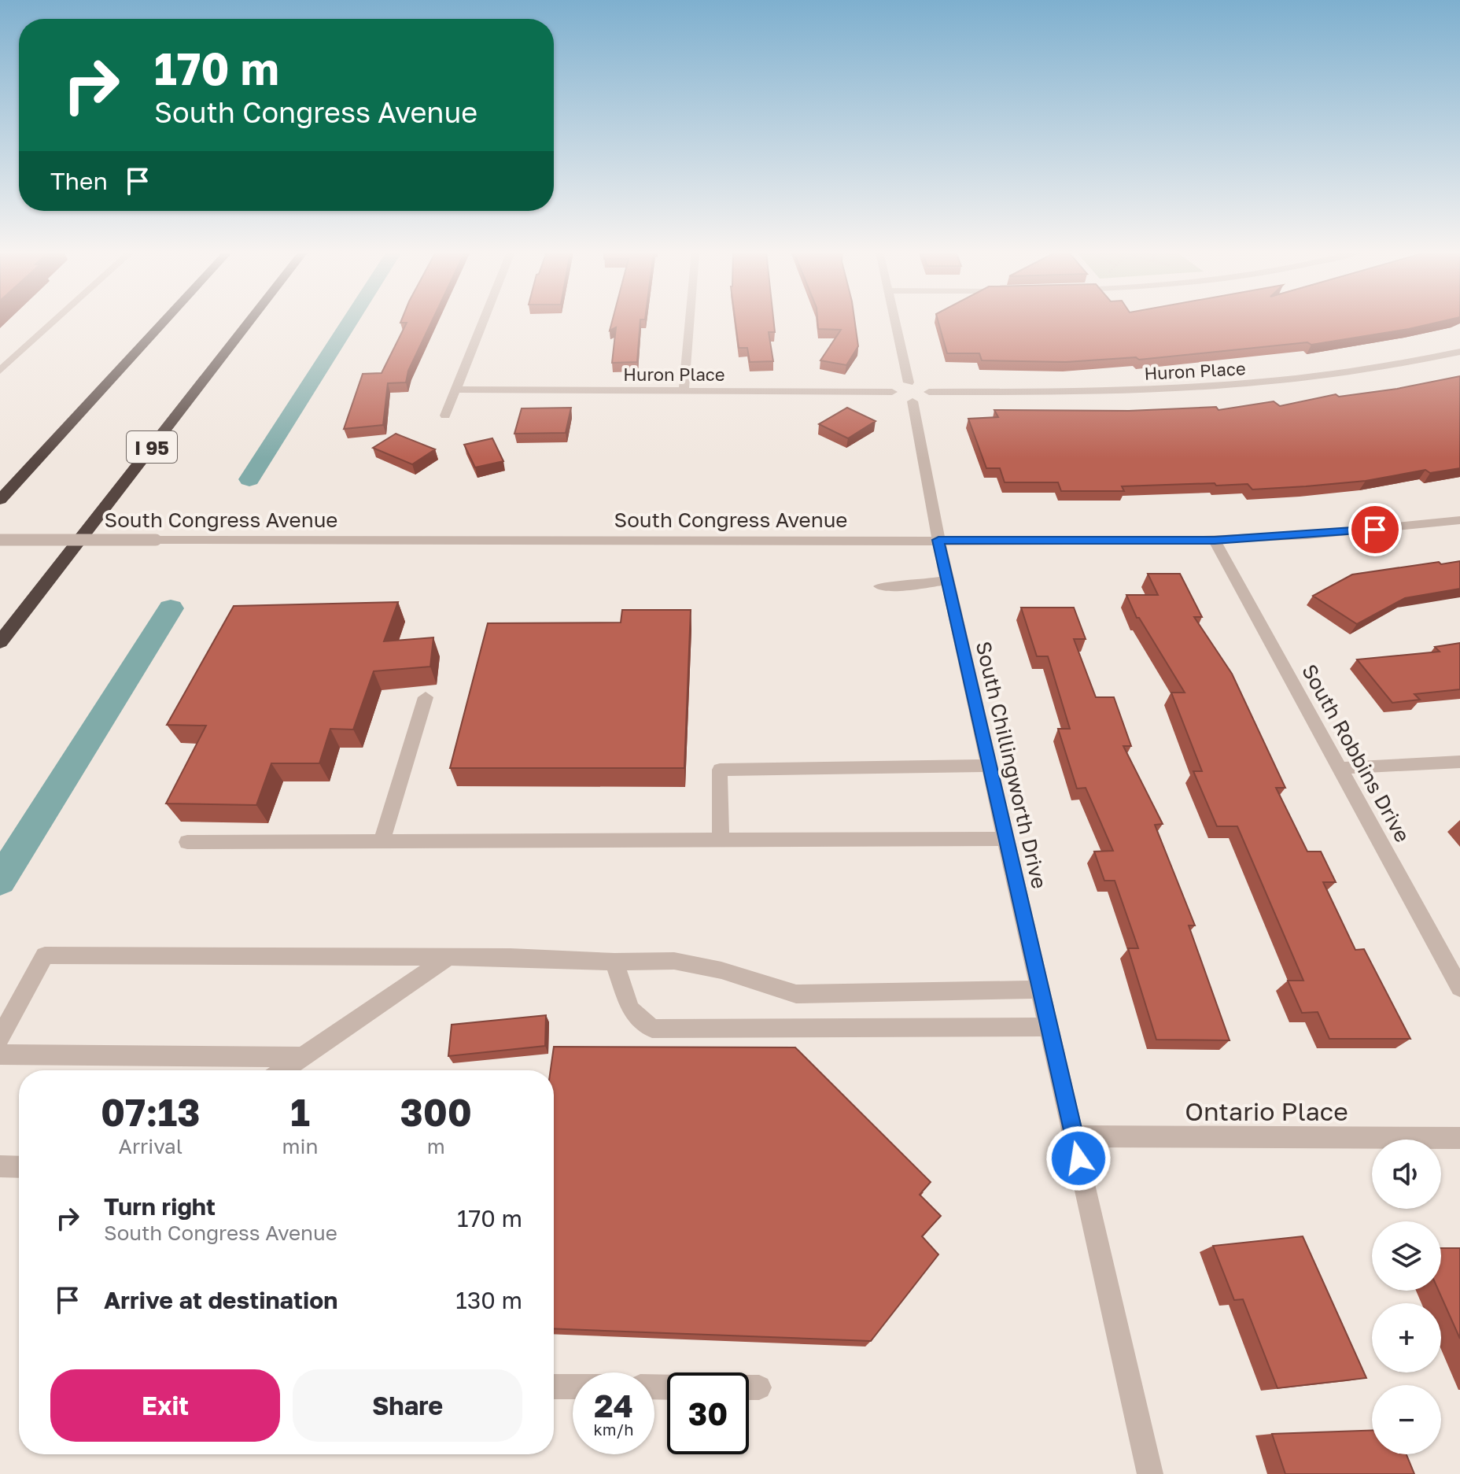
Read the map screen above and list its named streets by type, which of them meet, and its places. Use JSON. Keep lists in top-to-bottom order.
{
  "streets": {
    "highway": ["I 95"],
    "street": [
      "Huron Place",
      "South Congress Avenue",
      "South Robbins Drive",
      "South Chillingworth Drive",
      "Ontario Place"
    ]
  },
  "crossings": [
    ["South Congress Avenue", "South Robbins Drive"],
    ["South Congress Avenue", "South Chillingworth Drive"],
    ["South Chillingworth Drive", "Ontario Place"]
  ],
  "page": {
    "turn": ["170 m", "South Congress Avenue"],
    "then": "Then",
    "eta": [
      "07:13",
      "Arrival",
      "1",
      "min",
      "300",
      "m"
    ],
    "map_buttons": ["+", "−"],
    "list": [
      {
        "name": "Turn right",
        "note": "South Congress Avenue",
        "value": "170 m"
      },
      {
        "name": "Arrive at destination",
        "value": "130 m"
      }
    ],
    "buttons": ["Exit", "Share"],
    "speed": "24 km/h",
    "limit": "30"
  }
}
